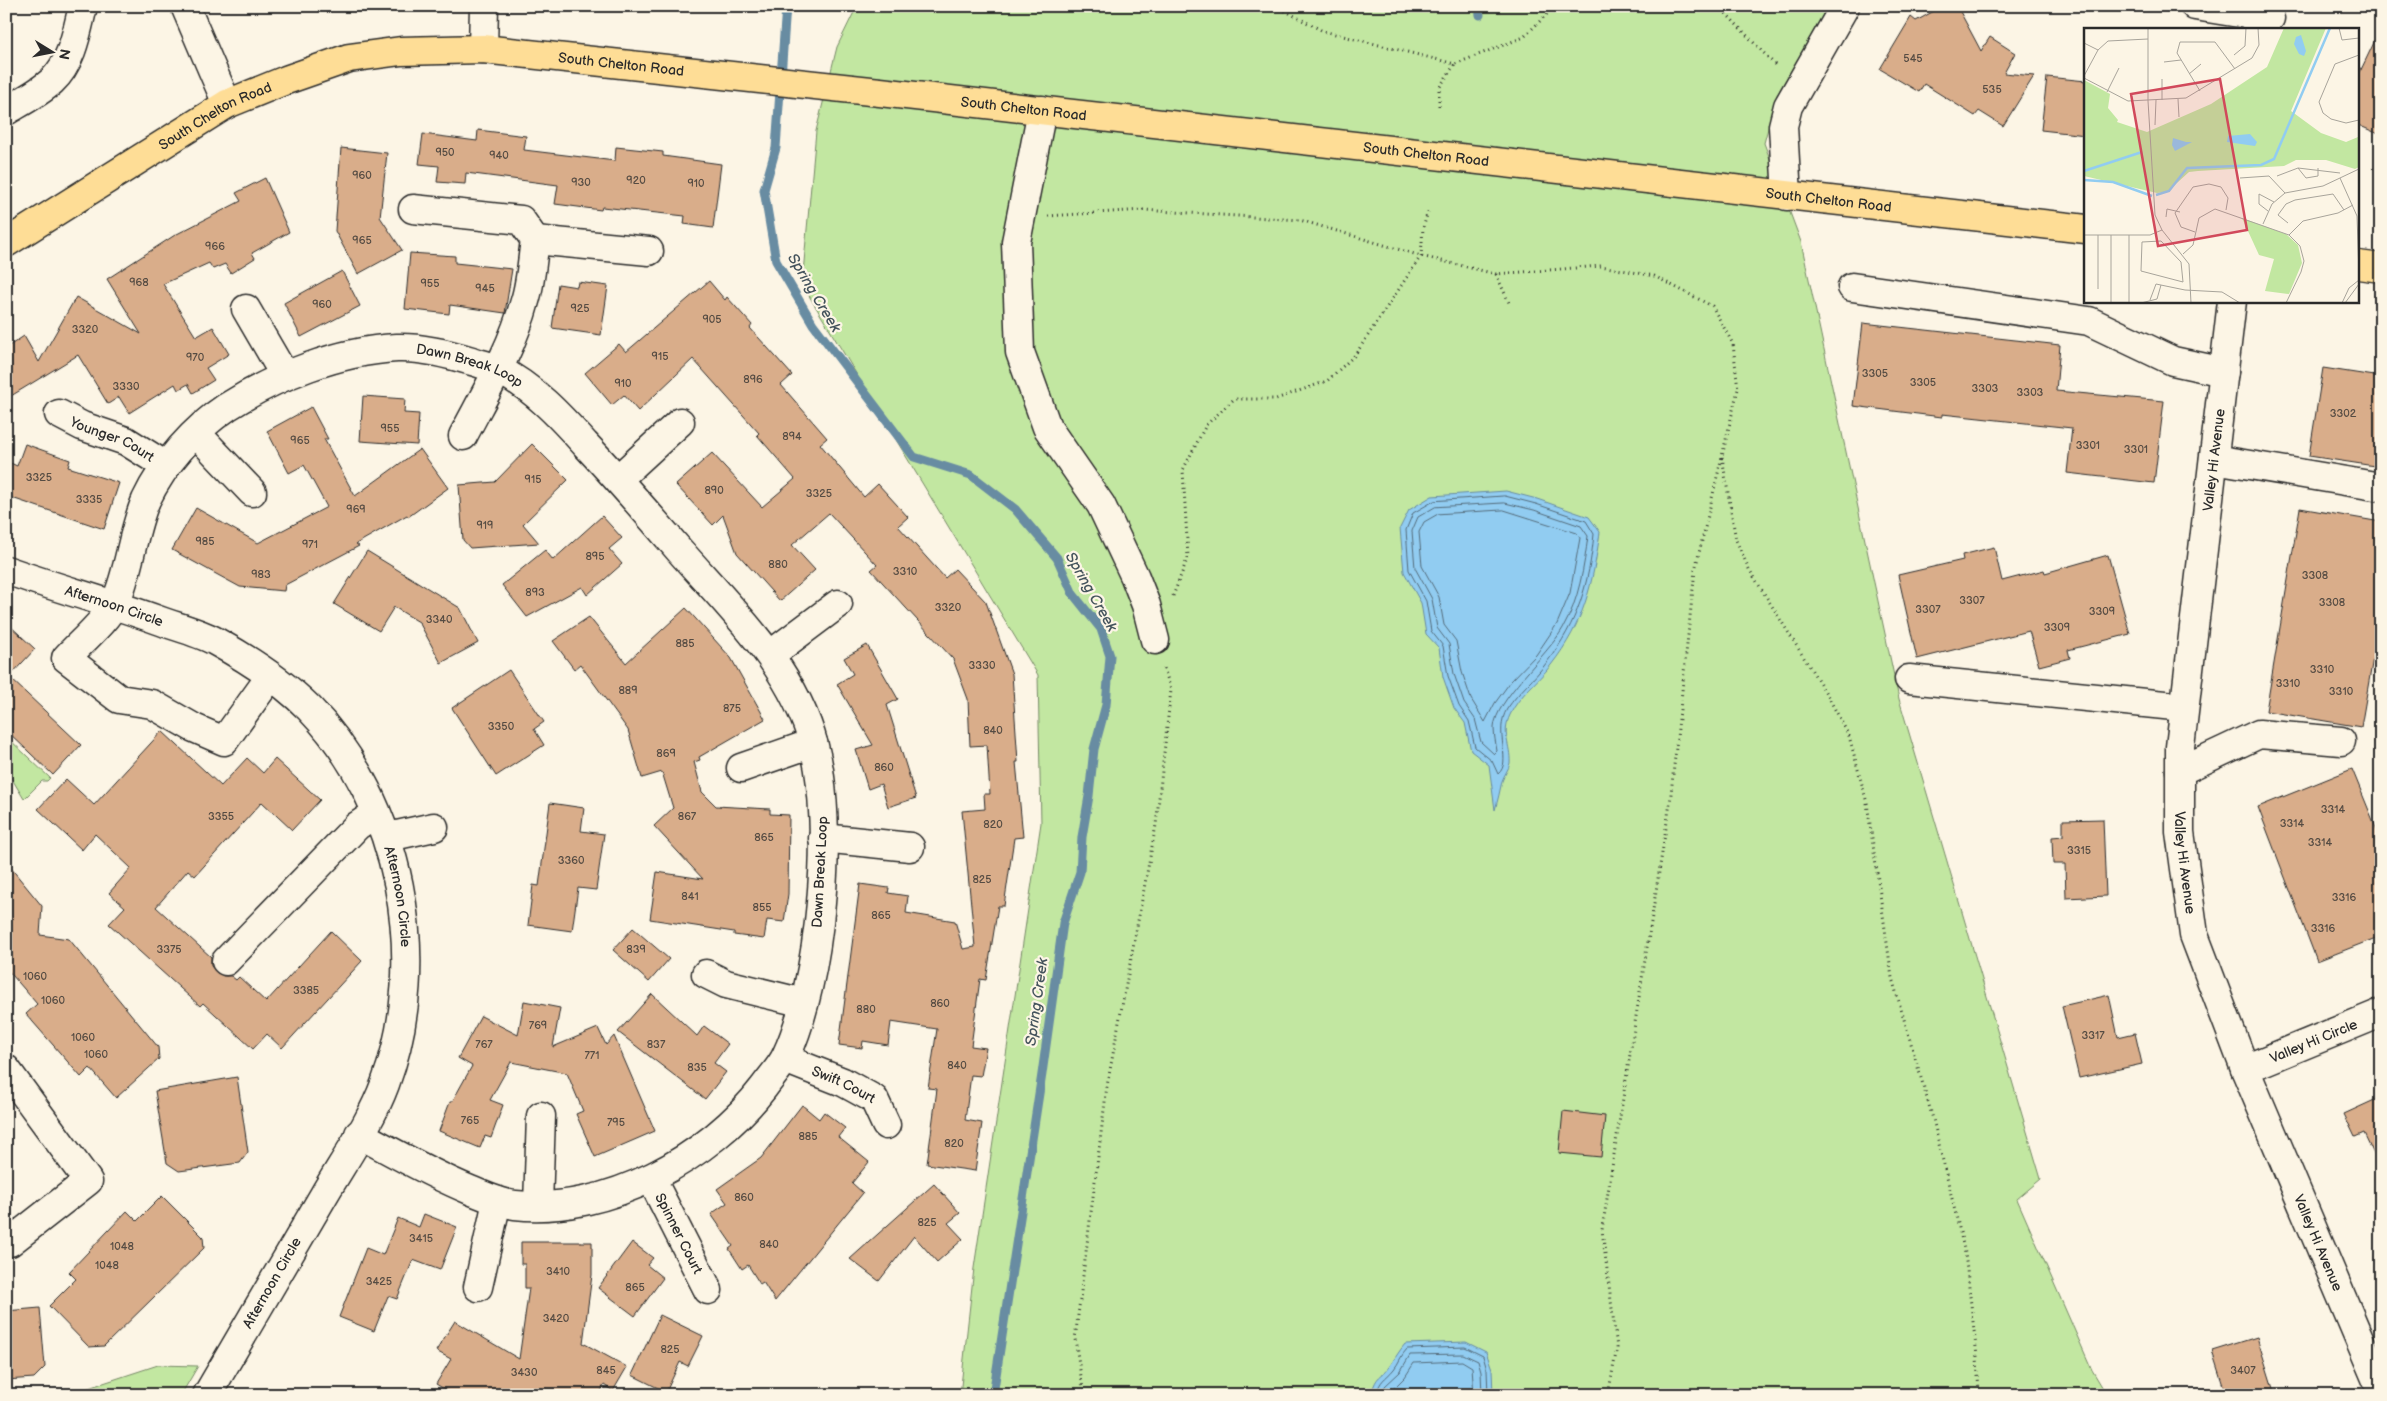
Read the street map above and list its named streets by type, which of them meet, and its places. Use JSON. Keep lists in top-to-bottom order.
{
  "streets": {
    "main road": ["South Chelton Road"],
    "street": [
      "Dawn Break Loop",
      "Younger Court",
      "Valley Hi Avenue",
      "Afternoon Circle",
      "Valley Hi Circle",
      "Swift Court",
      "Spinner Court"
    ]
  },
  "crossings": [
    ["Dawn Break Loop", "Younger Court"],
    ["Dawn Break Loop", "Afternoon Circle"],
    ["Dawn Break Loop", "Swift Court"],
    ["Dawn Break Loop", "Spinner Court"],
    ["Valley Hi Avenue", "Valley Hi Circle"]
  ],
  "water": ["Spring Creek"],
  "house_numbers": [
    "545",
    "535",
    "950",
    "940",
    "960",
    "920",
    "930",
    "910",
    "965",
    "966",
    "968",
    "955",
    "945",
    "960",
    "925",
    "905",
    "3320",
    "915",
    "970",
    "3305",
    "896",
    "3305",
    "910",
    "3330",
    "3303",
    "3303",
    "3302",
    "955",
    "894",
    "965",
    "3301",
    "3301",
    "3325",
    "915",
    "890",
    "3325",
    "3335",
    "969",
    "919",
    "985",
    "971",
    "895",
    "880",
    "3310",
    "983",
    "3308",
    "893",
    "3307",
    "3308",
    "3320",
    "3307",
    "3309",
    "3340",
    "3309",
    "885",
    "3330",
    "3310",
    "3310",
    "889",
    "3310",
    "875",
    "3350",
    "840",
    "869",
    "860",
    "3314",
    "3355",
    "867",
    "3314",
    "820",
    "865",
    "3314",
    "3315",
    "3360",
    "825",
    "841",
    "3316",
    "855",
    "865",
    "3316",
    "3375",
    "839",
    "1060",
    "3385",
    "1060",
    "860",
    "880",
    "769",
    "3317",
    "1060",
    "767",
    "837",
    "1060",
    "771",
    "840",
    "835",
    "765",
    "795",
    "885",
    "820",
    "860",
    "825",
    "3415",
    "840",
    "1048",
    "1048",
    "3410",
    "3425",
    "865",
    "3420",
    "825",
    "845",
    "3407",
    "3430"
  ],
  "north": "right"
}
